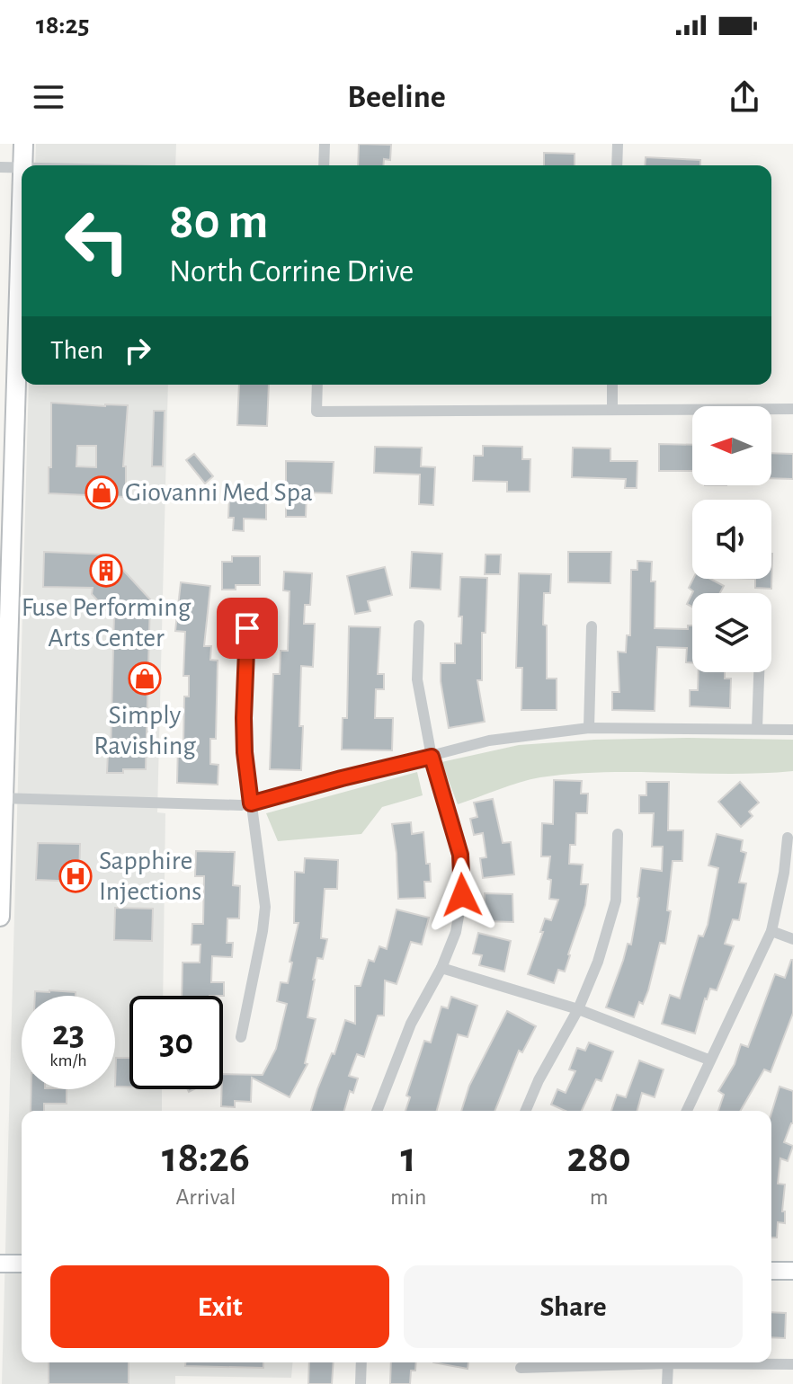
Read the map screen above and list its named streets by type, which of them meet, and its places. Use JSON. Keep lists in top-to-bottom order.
{
  "places": {
    "shop": ["Giovanni Med Spa", "Simply Ravishing"],
    "building": ["Fuse Performing Arts Center"],
    "hospital": ["Sapphire Injections"]
  },
  "north": "left",
  "page": {
    "status": "18:25",
    "header": "Beeline",
    "turn": ["80 m", "North Corrine Drive"],
    "then": "Then",
    "speed": "23 km/h",
    "limit": "30",
    "eta": [
      "18:26",
      "Arrival",
      "1",
      "min",
      "280",
      "m"
    ],
    "buttons": ["Exit", "Share"]
  }
}
